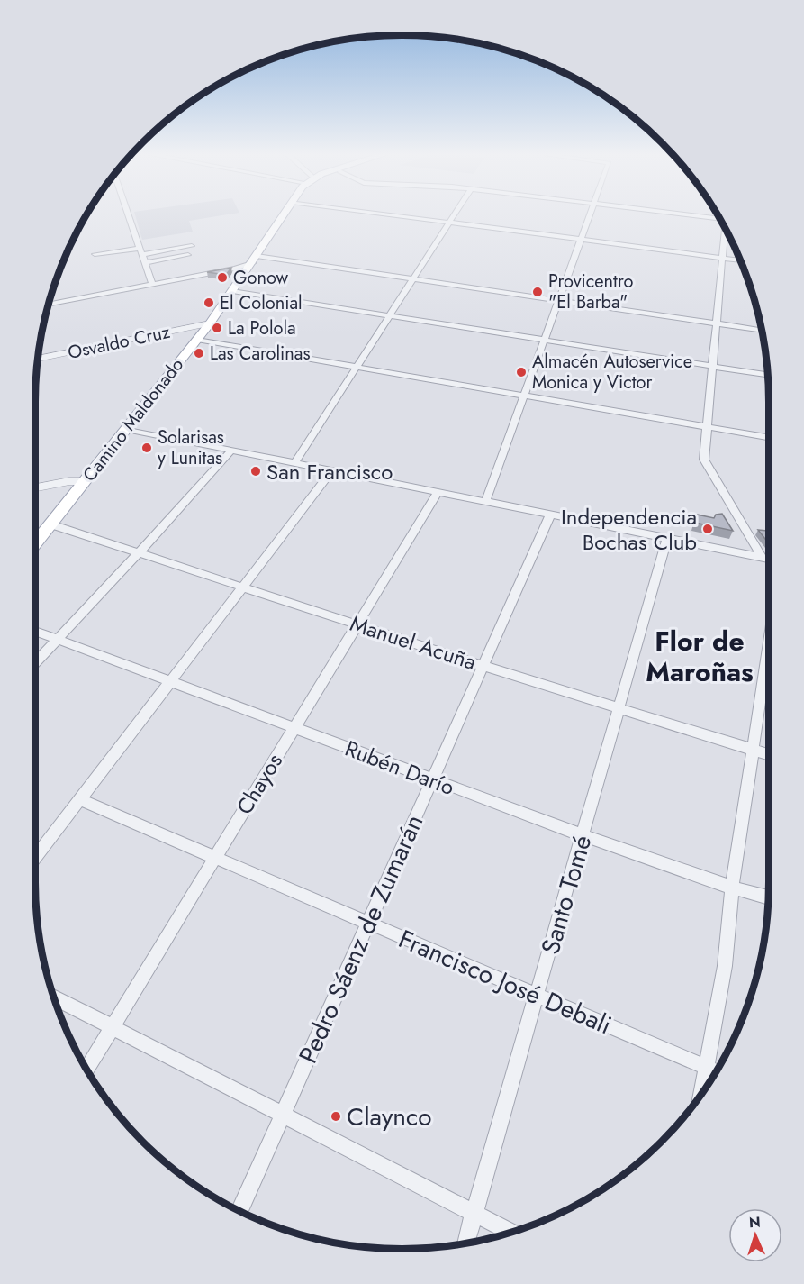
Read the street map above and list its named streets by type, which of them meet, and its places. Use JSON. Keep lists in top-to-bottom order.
{
  "streets": {
    "main road": ["Camino Maldonado"],
    "street": [
      "Osvaldo Cruz",
      "Manuel Acuña",
      "Rubén Darío",
      "Chayos",
      "Santo Tomé",
      "Pedro Sáenz de Zumarán",
      "Francisco José Debali"
    ]
  },
  "crossings": [
    ["Osvaldo Cruz", "Camino Maldonado"],
    ["Camino Maldonado", "Manuel Acuña"],
    ["Manuel Acuña", "Chayos"],
    ["Manuel Acuña", "Santo Tomé"],
    ["Manuel Acuña", "Pedro Sáenz de Zumarán"],
    ["Rubén Darío", "Chayos"],
    ["Rubén Darío", "Santo Tomé"],
    ["Rubén Darío", "Pedro Sáenz de Zumarán"],
    ["Chayos", "Francisco José Debali"],
    ["Santo Tomé", "Francisco José Debali"],
    ["Pedro Sáenz de Zumarán", "Francisco José Debali"]
  ],
  "districts": ["Flor de Maroñas"],
  "places": [
    "Gonow",
    "Provicentro \"El Barba\"",
    "El Colonial",
    "La Polola",
    "Las Carolinas",
    "Almacén Autoservice Monica y Victor",
    "Solarisas y Lunitas",
    "San Francisco",
    "Independencia Bochas Club",
    "Claynco"
  ],
  "north": "top"
}
